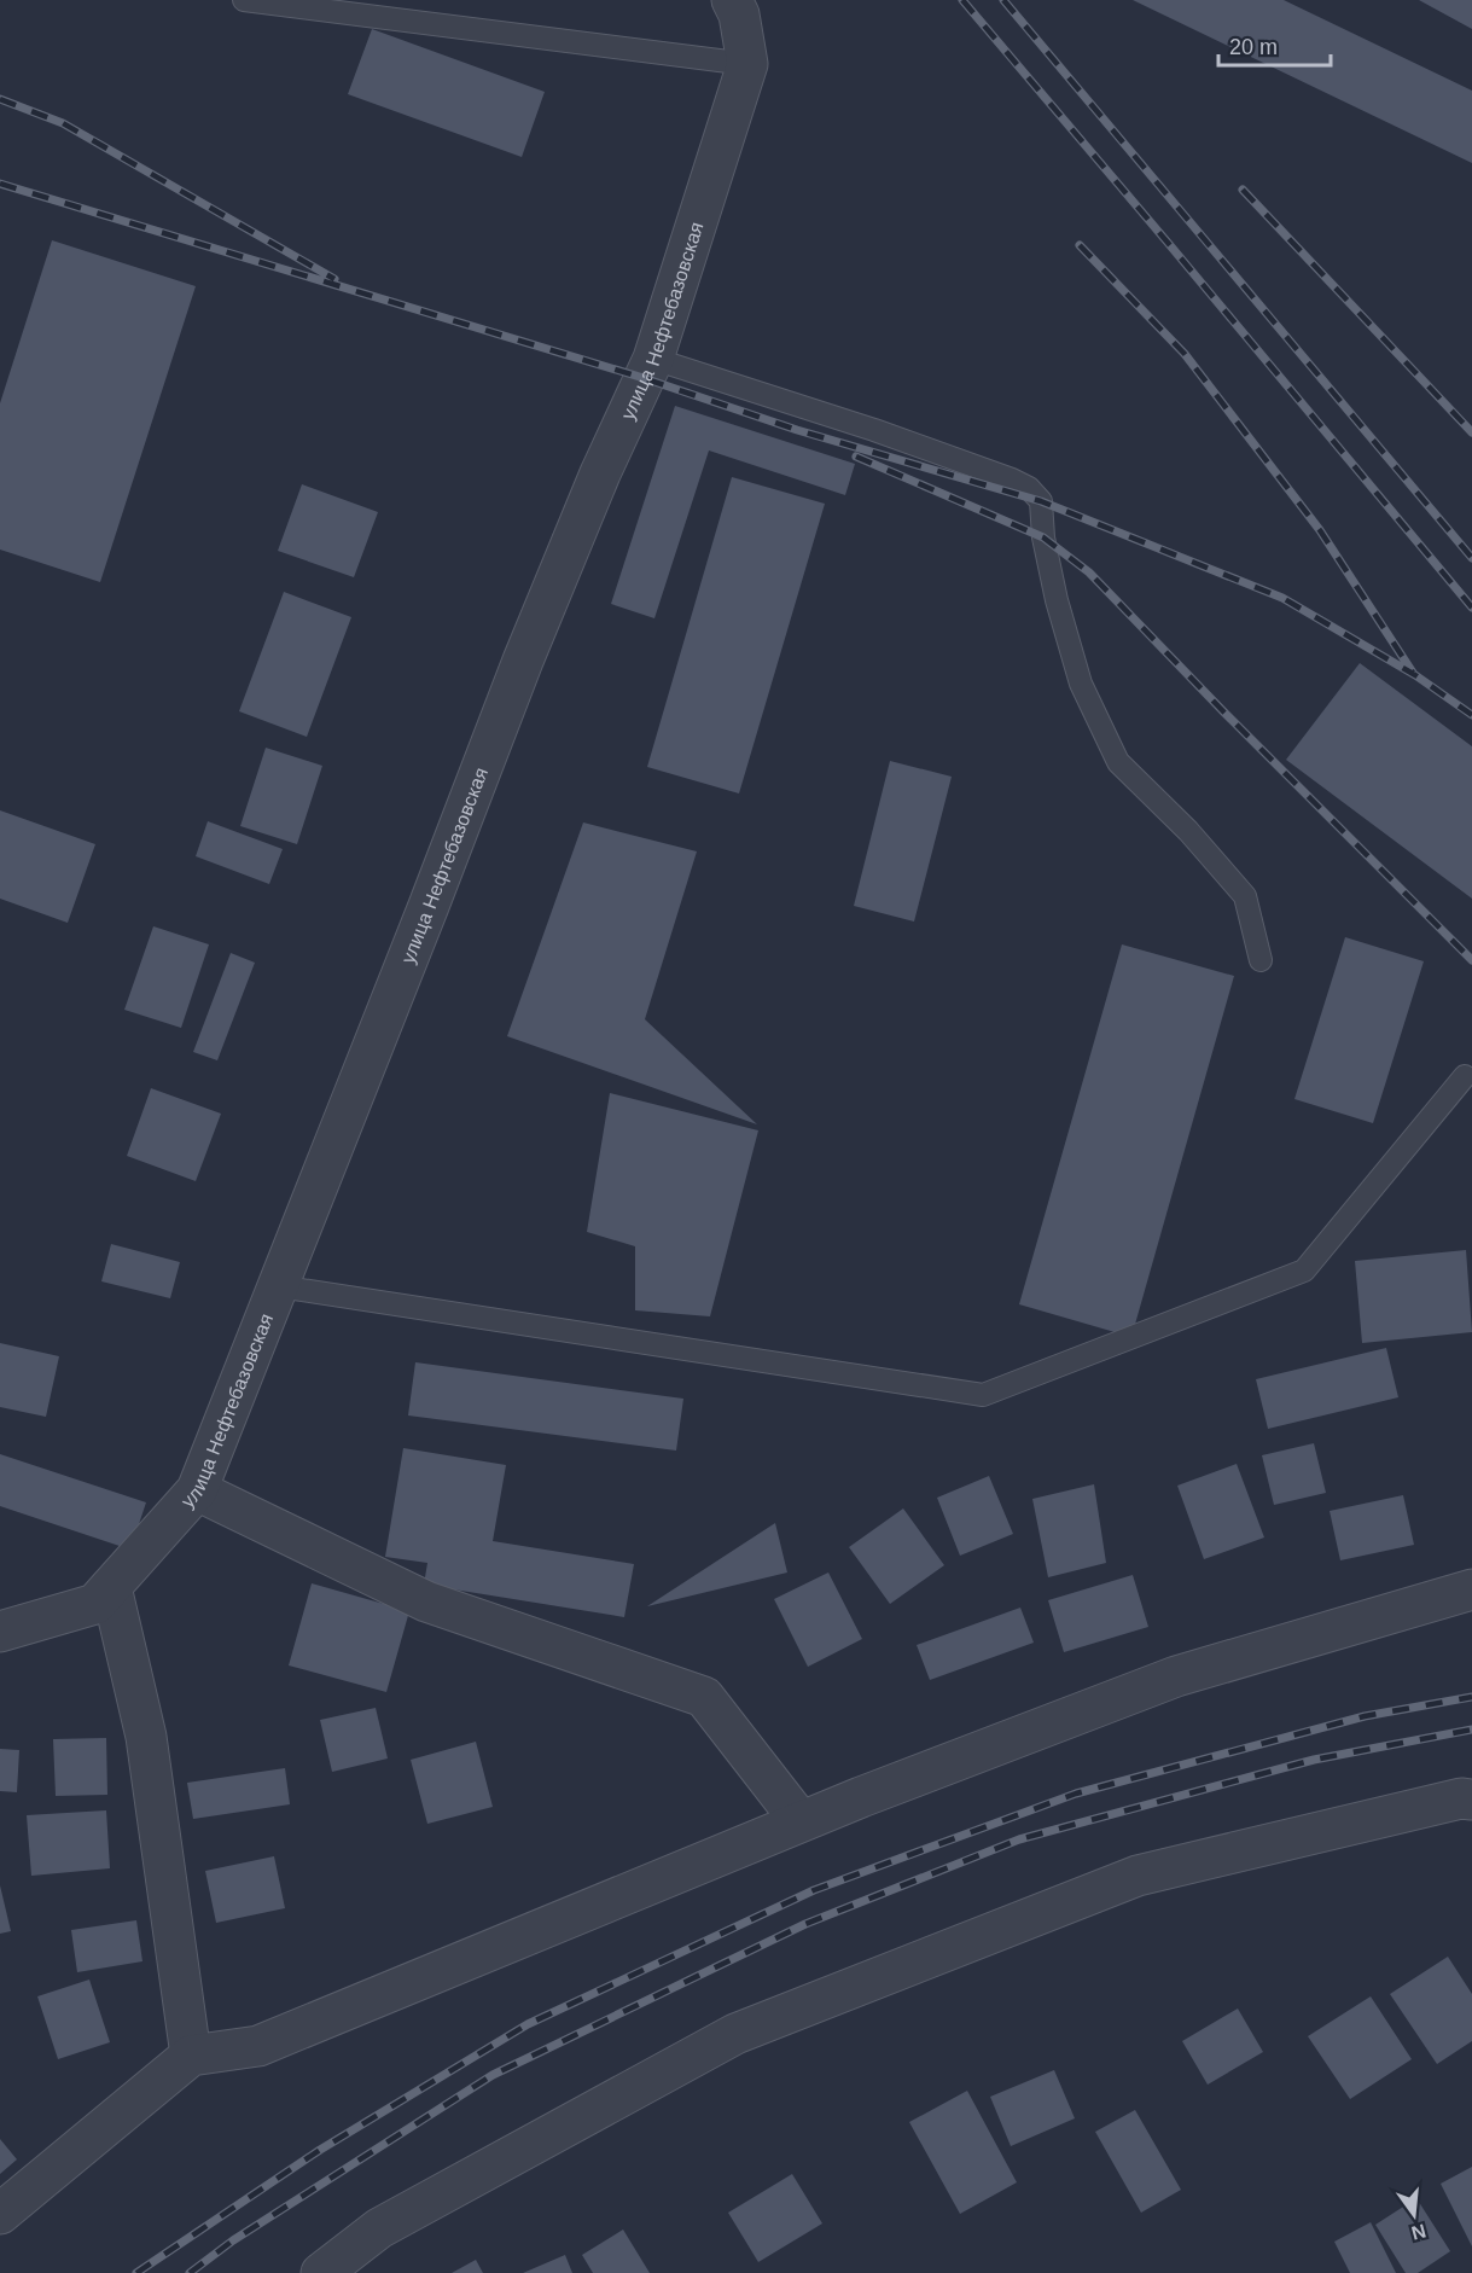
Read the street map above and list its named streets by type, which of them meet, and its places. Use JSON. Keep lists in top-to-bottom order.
{
  "streets": {
    "street": ["улица Нефтебазовская"]
  },
  "scale_bar": "20 m",
  "north": "bottom"
}
